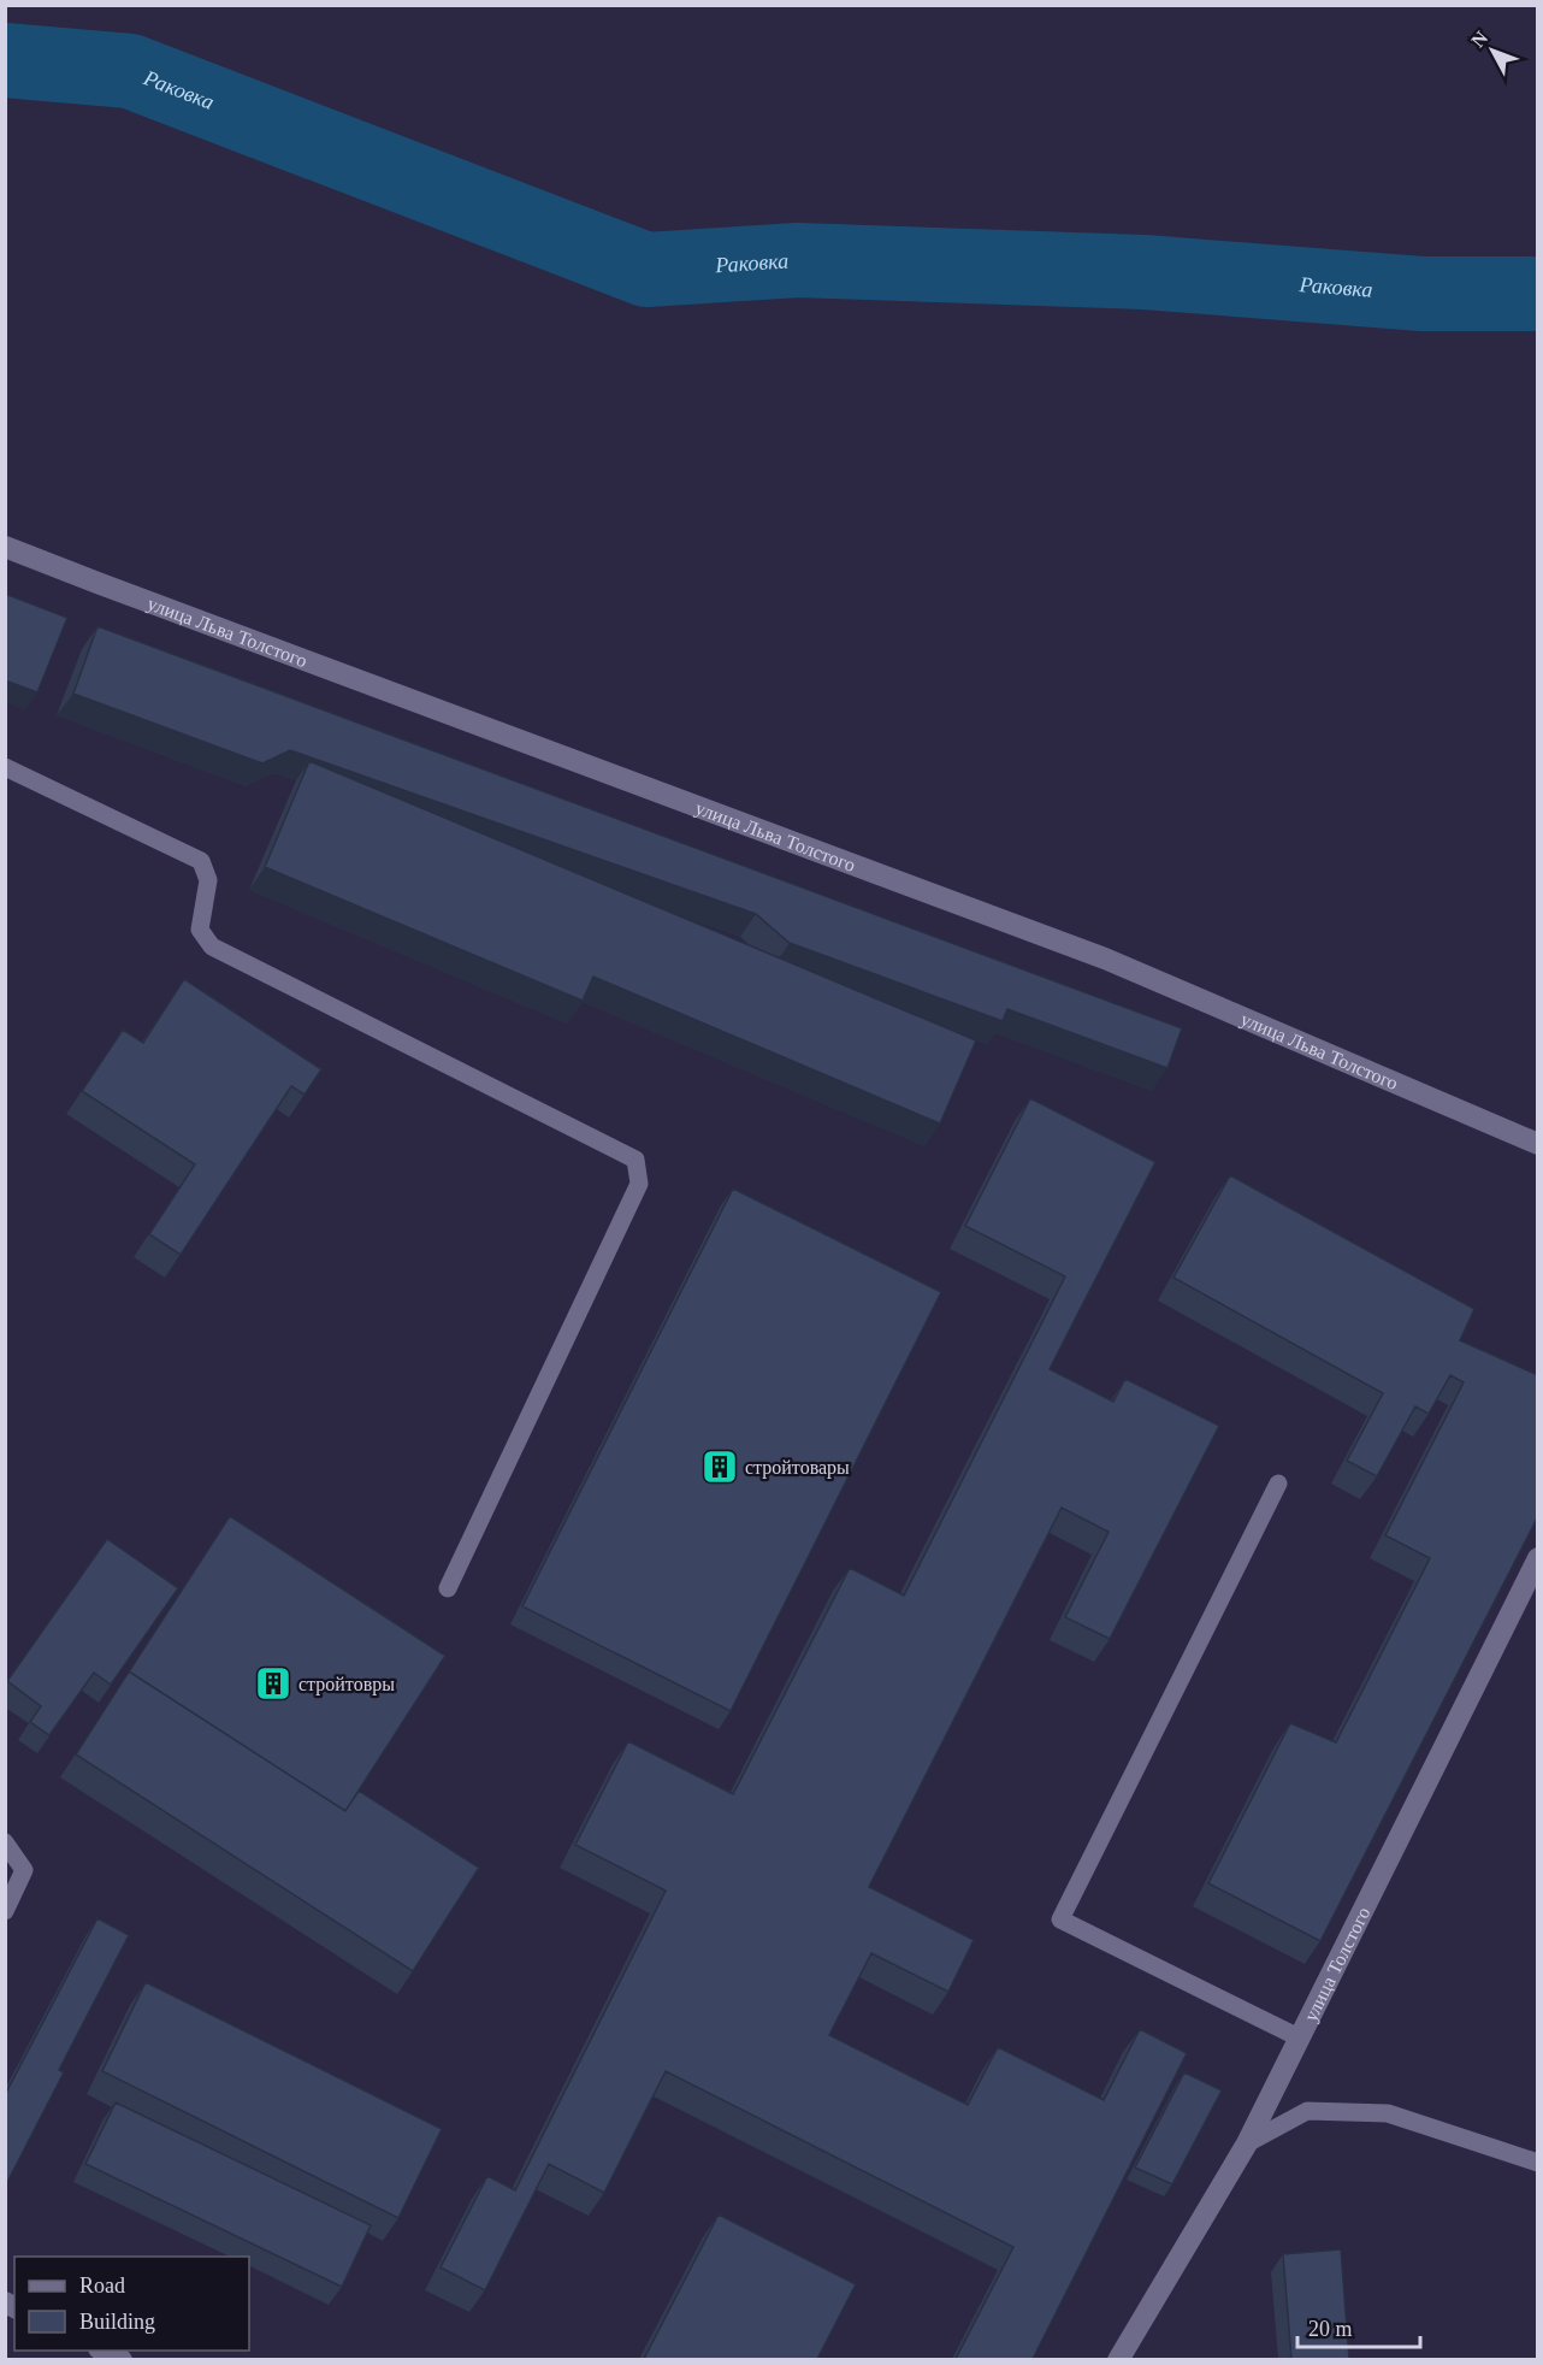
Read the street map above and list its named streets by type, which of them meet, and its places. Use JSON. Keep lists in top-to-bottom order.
{
  "streets": {
    "street": ["улица Льва Толстого", "улица Толстого"]
  },
  "water": ["Раковка"],
  "places": {
    "building": ["стройтовары", "стройтовры"]
  },
  "legend": ["Road", "Building"],
  "scale_bar": "20 m",
  "north": "top left"
}
